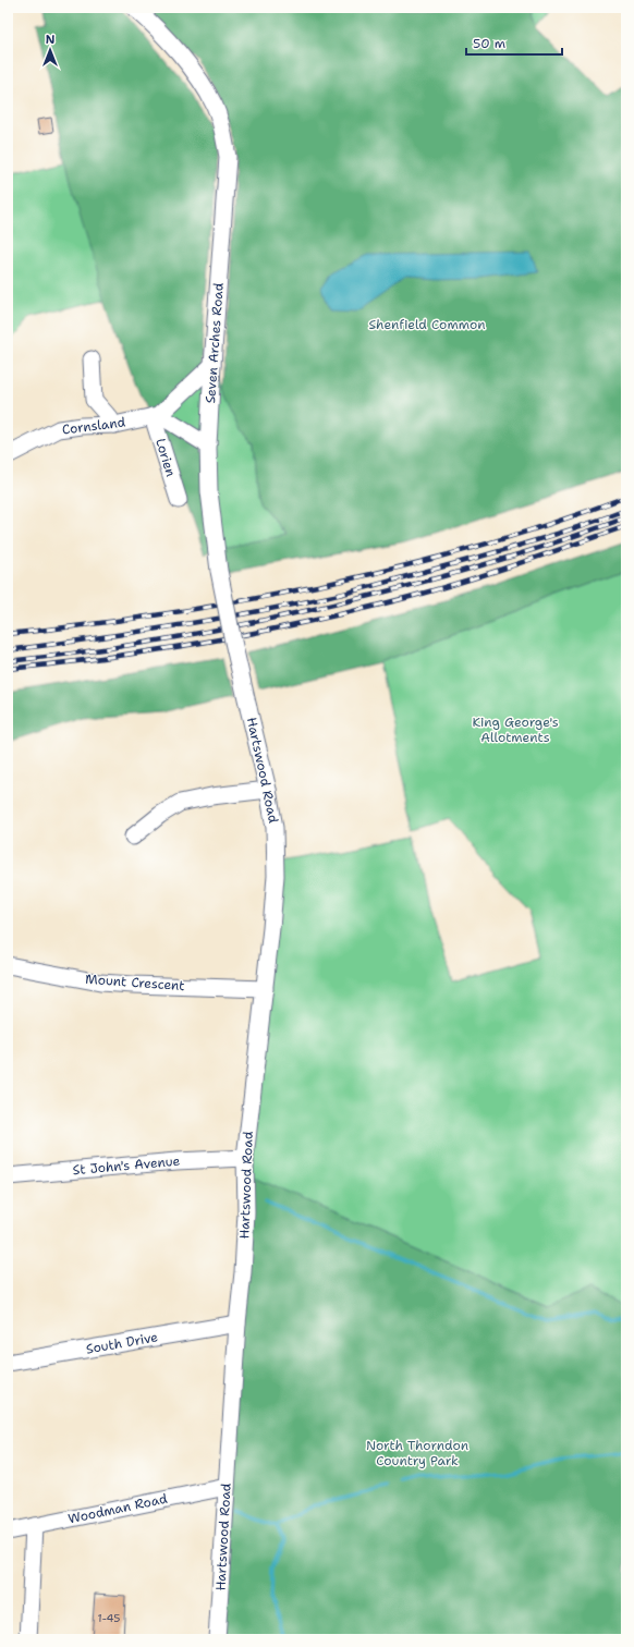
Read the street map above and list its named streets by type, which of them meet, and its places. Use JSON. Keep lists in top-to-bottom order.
{
  "streets": {
    "street": [
      "Seven Arches Road",
      "Cornsland",
      "Lorien",
      "Hartswood Road",
      "Mount Crescent",
      "St John's Avenue",
      "South Drive",
      "Woodman Road"
    ]
  },
  "crossings": [
    ["Seven Arches Road", "Hartswood Road"],
    ["Cornsland", "Lorien"],
    ["Hartswood Road", "Mount Crescent"],
    ["Hartswood Road", "St John's Avenue"],
    ["Hartswood Road", "South Drive"],
    ["Hartswood Road", "Woodman Road"]
  ],
  "parks": ["Shenfield Common", "King George's Allotments", "North Thorndon Country Park"],
  "house_numbers": ["1-45"],
  "scale_bar": "50 m",
  "north": "top"
}
